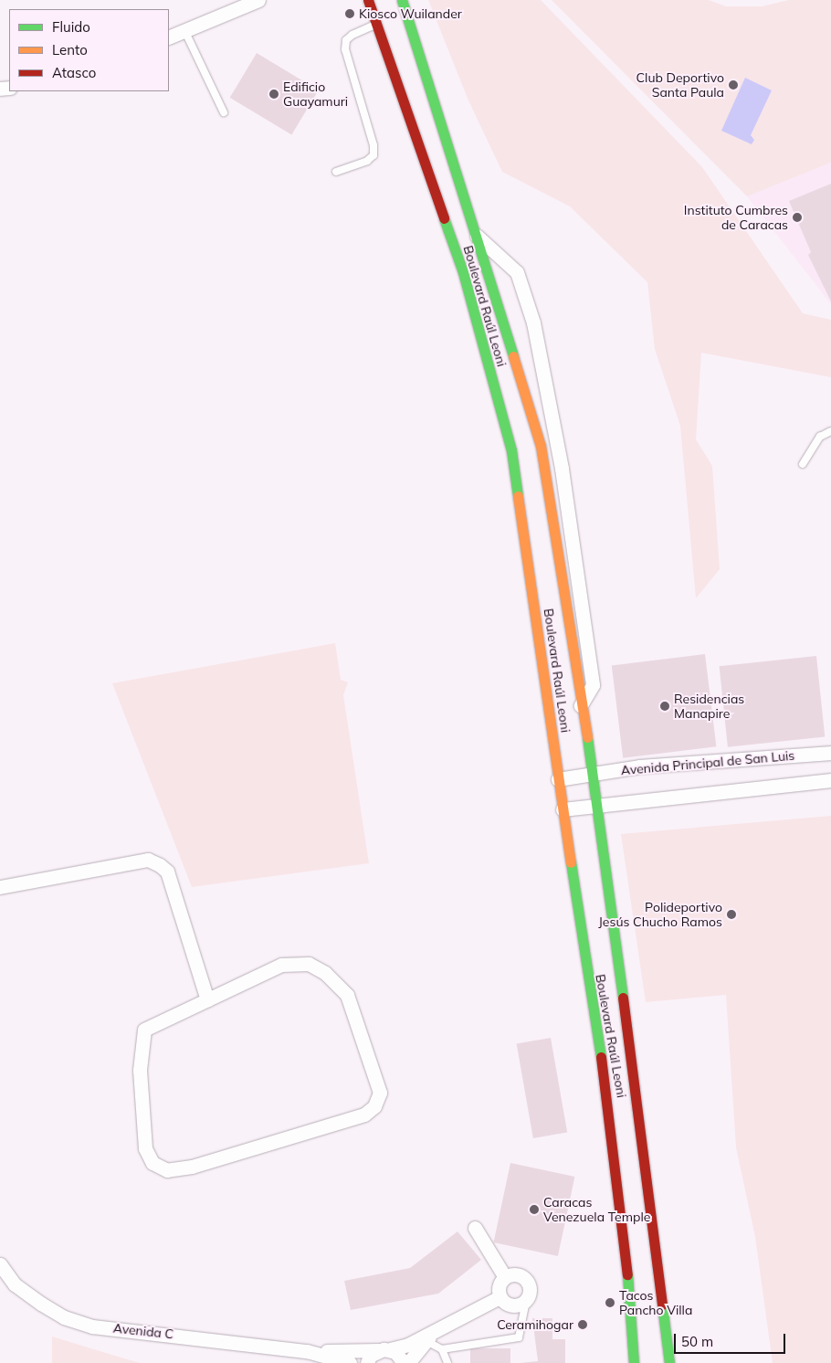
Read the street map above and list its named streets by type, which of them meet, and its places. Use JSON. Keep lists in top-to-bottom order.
{
  "streets": {
    "main road": ["Boulevard Raúl Leoni"],
    "street": ["Avenida Principal de San Luis", "Avenida C"]
  },
  "crossings": [
    ["Boulevard Raúl Leoni", "Avenida Principal de San Luis"]
  ],
  "places": [
    "Kiosco Wuilander",
    "Club Deportivo Santa Paula",
    "Edificio Guayamuri",
    "Instituto Cumbres de Caracas",
    "Residencias Manapire",
    "Polideportivo Jesús Chucho Ramos",
    "Caracas Venezuela Temple",
    "Tacos Pancho Villa",
    "Ceramihogar"
  ],
  "legend": ["Fluido", "Lento", "Atasco"],
  "scale_bar": "50 m"
}
